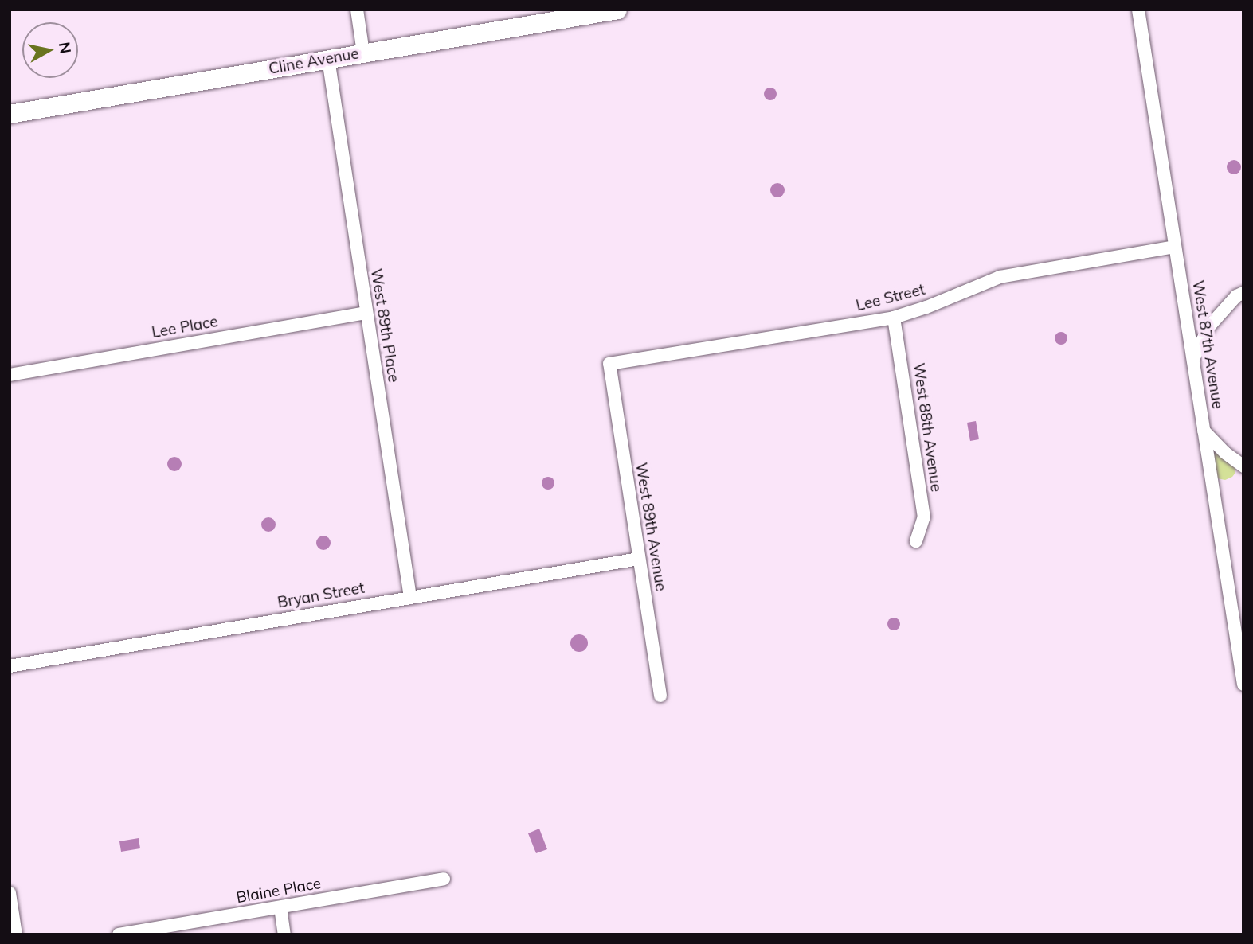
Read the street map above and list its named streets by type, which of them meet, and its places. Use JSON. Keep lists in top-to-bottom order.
{
  "streets": {
    "street": [
      "Cline Avenue",
      "Lee Street",
      "West 89th Place",
      "Lee Place",
      "West 87th Avenue",
      "West 88th Avenue",
      "West 89th Avenue",
      "Bryan Street",
      "Blaine Place"
    ]
  },
  "crossings": [
    ["Cline Avenue", "West 89th Place"],
    ["Lee Street", "West 87th Avenue"],
    ["Lee Street", "West 88th Avenue"],
    ["Lee Street", "West 89th Avenue"],
    ["West 89th Place", "Lee Place"],
    ["West 89th Place", "Bryan Street"],
    ["West 89th Avenue", "Bryan Street"]
  ],
  "north": "right"
}
